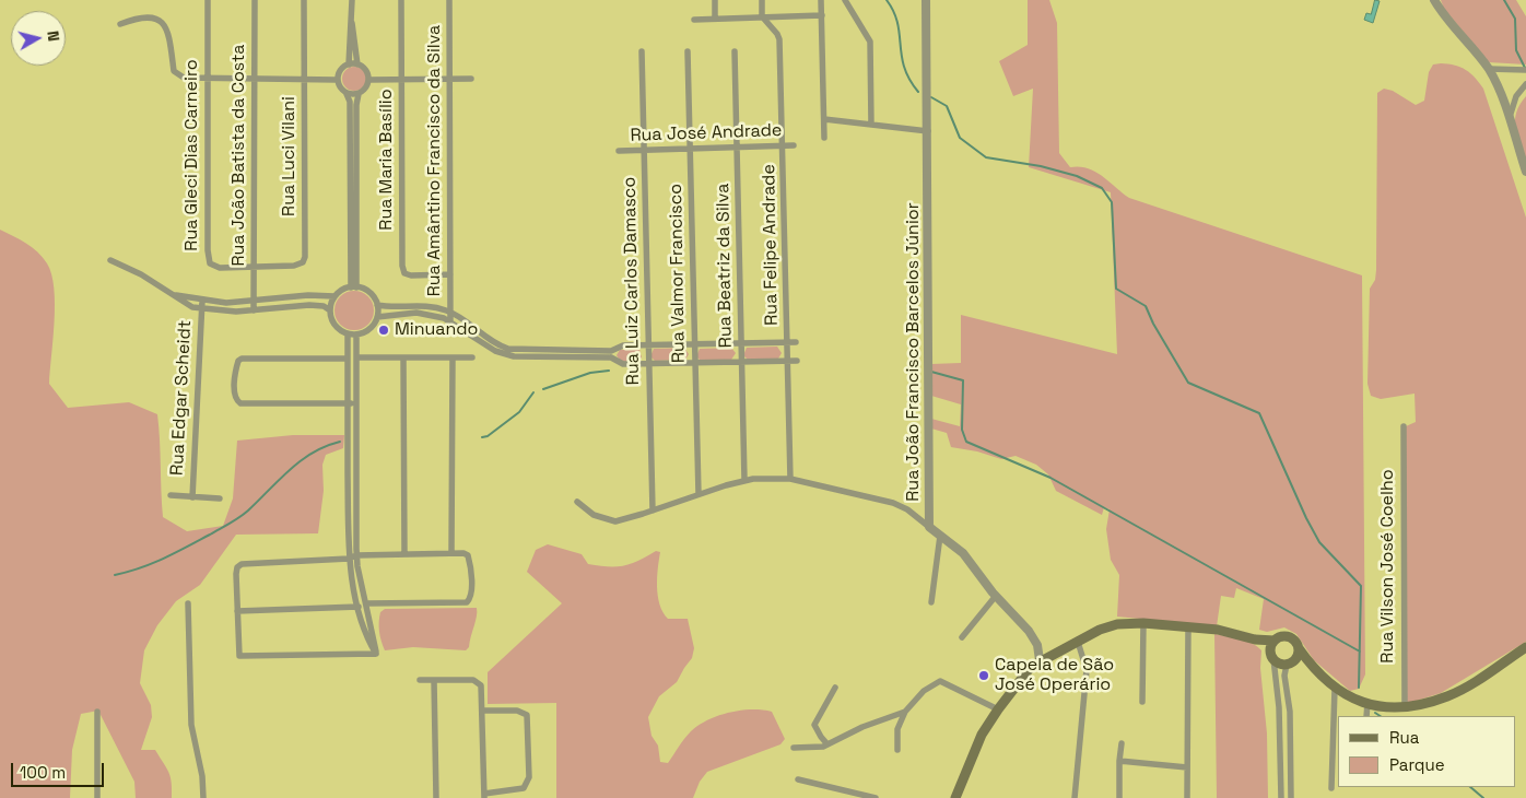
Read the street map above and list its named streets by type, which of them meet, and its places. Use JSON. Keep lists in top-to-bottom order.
{
  "streets": {
    "street": [
      "Rua José Andrade",
      "Rua Gleci Dias Carneiro",
      "Rua João Batista da Costa",
      "Rua Luci Vilani",
      "Rua Maria Basílio",
      "Rua Amântino Francisco da Silva",
      "Rua Felipe Andrade",
      "Rua Beatriz da Silva",
      "Rua Valmor Francisco",
      "Rua Luiz Carlos Damasco",
      "Rua João Francisco Barcelos Júnior",
      "Rua Edgar Scheidt",
      "Rua Vilson José Coelho"
    ]
  },
  "crossings": [
    ["Rua José Andrade", "Rua Felipe Andrade"],
    ["Rua José Andrade", "Rua Beatriz da Silva"],
    ["Rua José Andrade", "Rua Valmor Francisco"],
    ["Rua José Andrade", "Rua Luiz Carlos Damasco"],
    ["Rua Gleci Dias Carneiro", "Rua João Batista da Costa"],
    ["Rua Gleci Dias Carneiro", "Rua Luci Vilani"],
    ["Rua João Batista da Costa", "Rua Luci Vilani"],
    ["Rua Maria Basílio", "Rua Amântino Francisco da Silva"]
  ],
  "places": ["Minuando", "Capela de São José Operário"],
  "legend": ["Rua", "Parque"],
  "scale_bar": "100 m",
  "north": "right"
}
